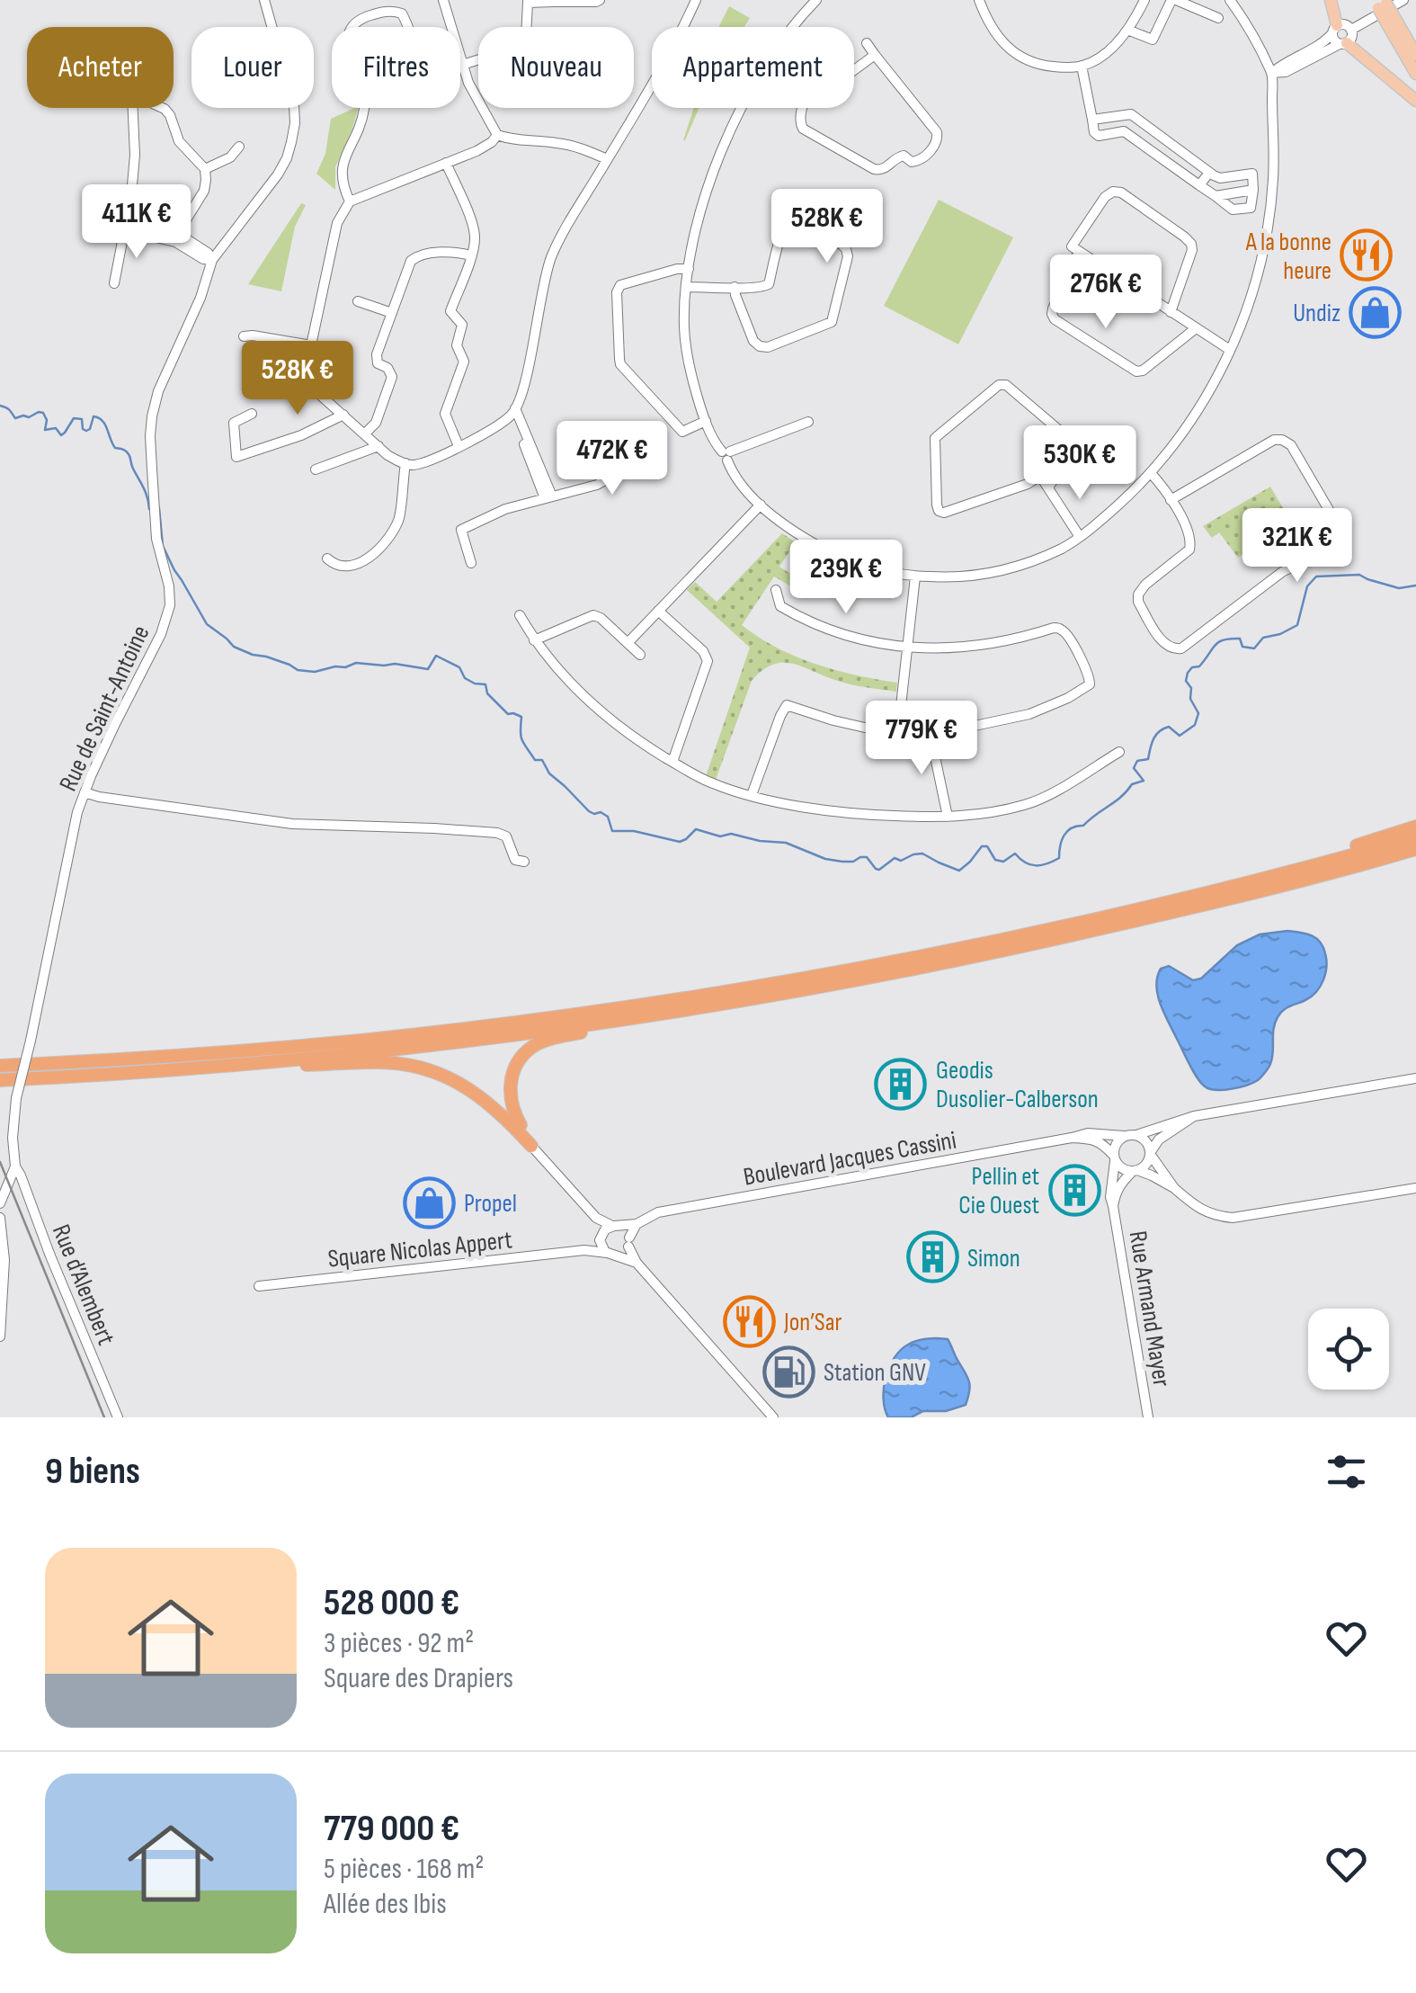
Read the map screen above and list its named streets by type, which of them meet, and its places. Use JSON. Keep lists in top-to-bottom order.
{
  "streets": {
    "street": [
      "Rue de Saint-Antoine",
      "Boulevard Jacques Cassini",
      "Square Nicolas Appert",
      "Rue d’Alembert",
      "Rue Armand Mayer"
    ]
  },
  "crossings": [
    ["Rue de Saint-Antoine", "Rue d’Alembert"],
    ["Boulevard Jacques Cassini", "Square Nicolas Appert"],
    ["Boulevard Jacques Cassini", "Rue Armand Mayer"]
  ],
  "places": {
    "restaurant": ["A la bonne heure", "Jon’Sar"],
    "shop": ["Undiz", "Propel"],
    "building": ["Geodis Dusolier-Calberson", "Pellin et Cie Ouest", "Simon"],
    "fuel station": ["Station GNV"]
  },
  "page": {
    "chip": [
      "Acheter",
      "Louer",
      "Filtres",
      "Nouveau",
      "Appartement"
    ],
    "price": [
      "411K €",
      "528K €",
      "276K €",
      "528K €",
      "472K €",
      "530K €",
      "321K €",
      "239K €",
      "779K €"
    ],
    "heading": "9 biens",
    "list": [
      {
        "name": "528 000 €",
        "note": "3 pièces · 92 m² · Square des Drapiers"
      },
      {
        "name": "779 000 €",
        "note": "5 pièces · 168 m² · Allée des Ibis"
      }
    ]
  }
}
